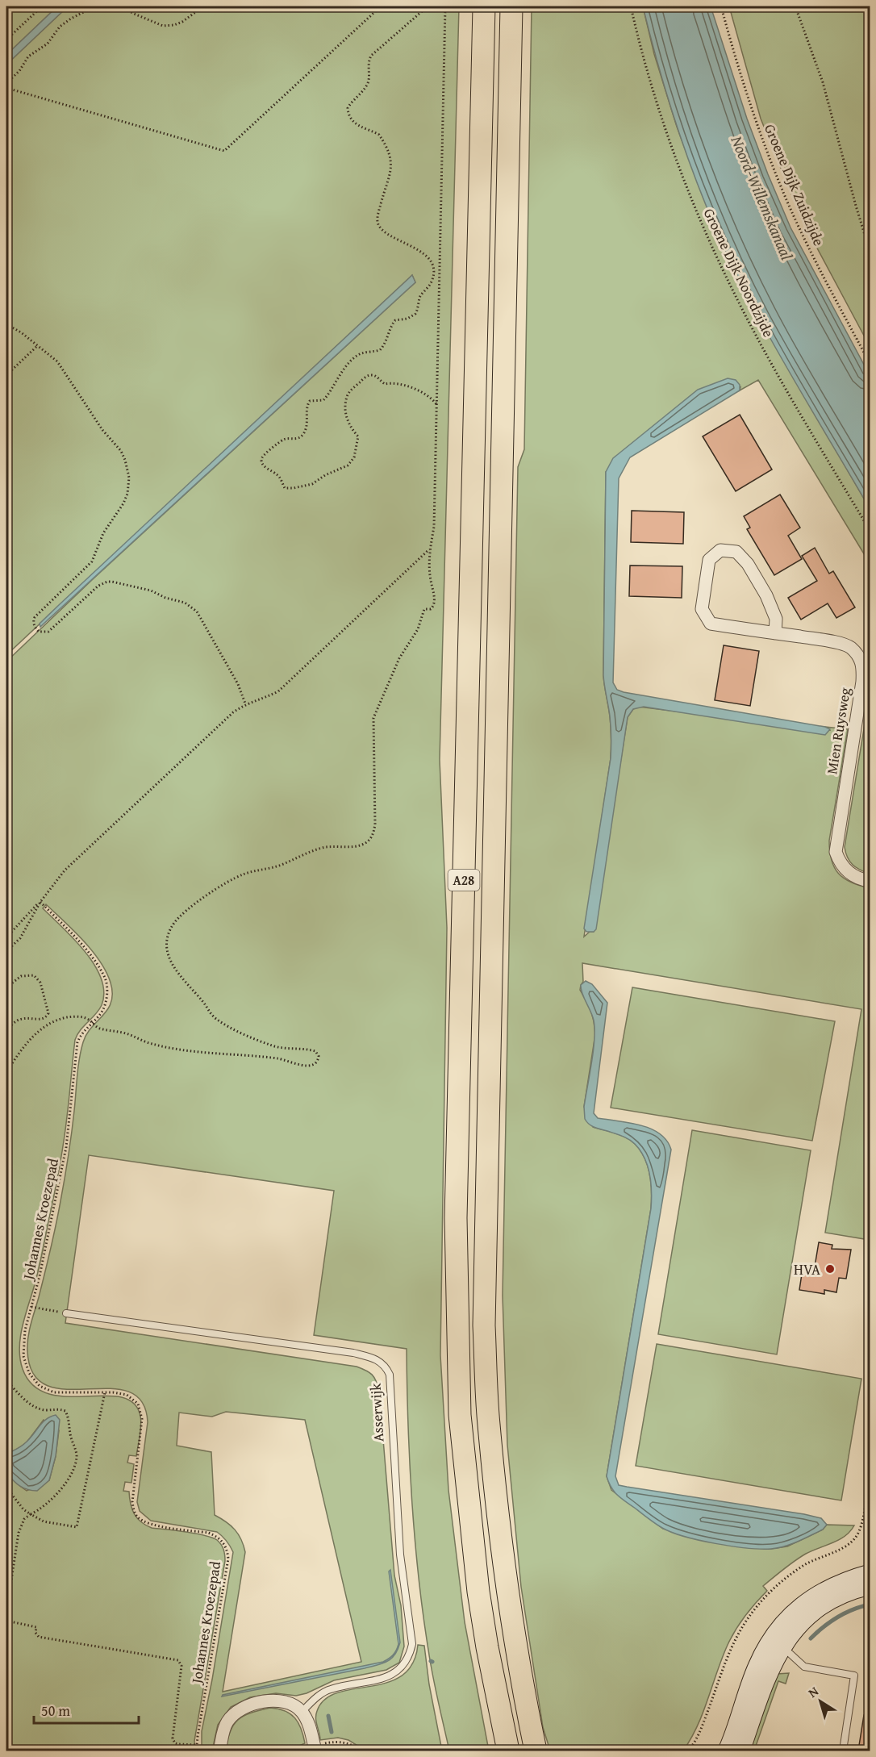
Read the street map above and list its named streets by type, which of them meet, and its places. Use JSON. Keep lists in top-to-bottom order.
{
  "streets": {
    "highway": ["A28"],
    "street": ["Mien Ruysweg"],
    "lane": ["Asserwijk"],
    "path": ["Groene Dijk Zuidzijde", "Groene Dijk Noordzijde", "Johannes Kroezepad"]
  },
  "water": ["Noord-Willemskanaal"],
  "places": ["HVA"],
  "scale_bar": "50 m",
  "north": "top left"
}
